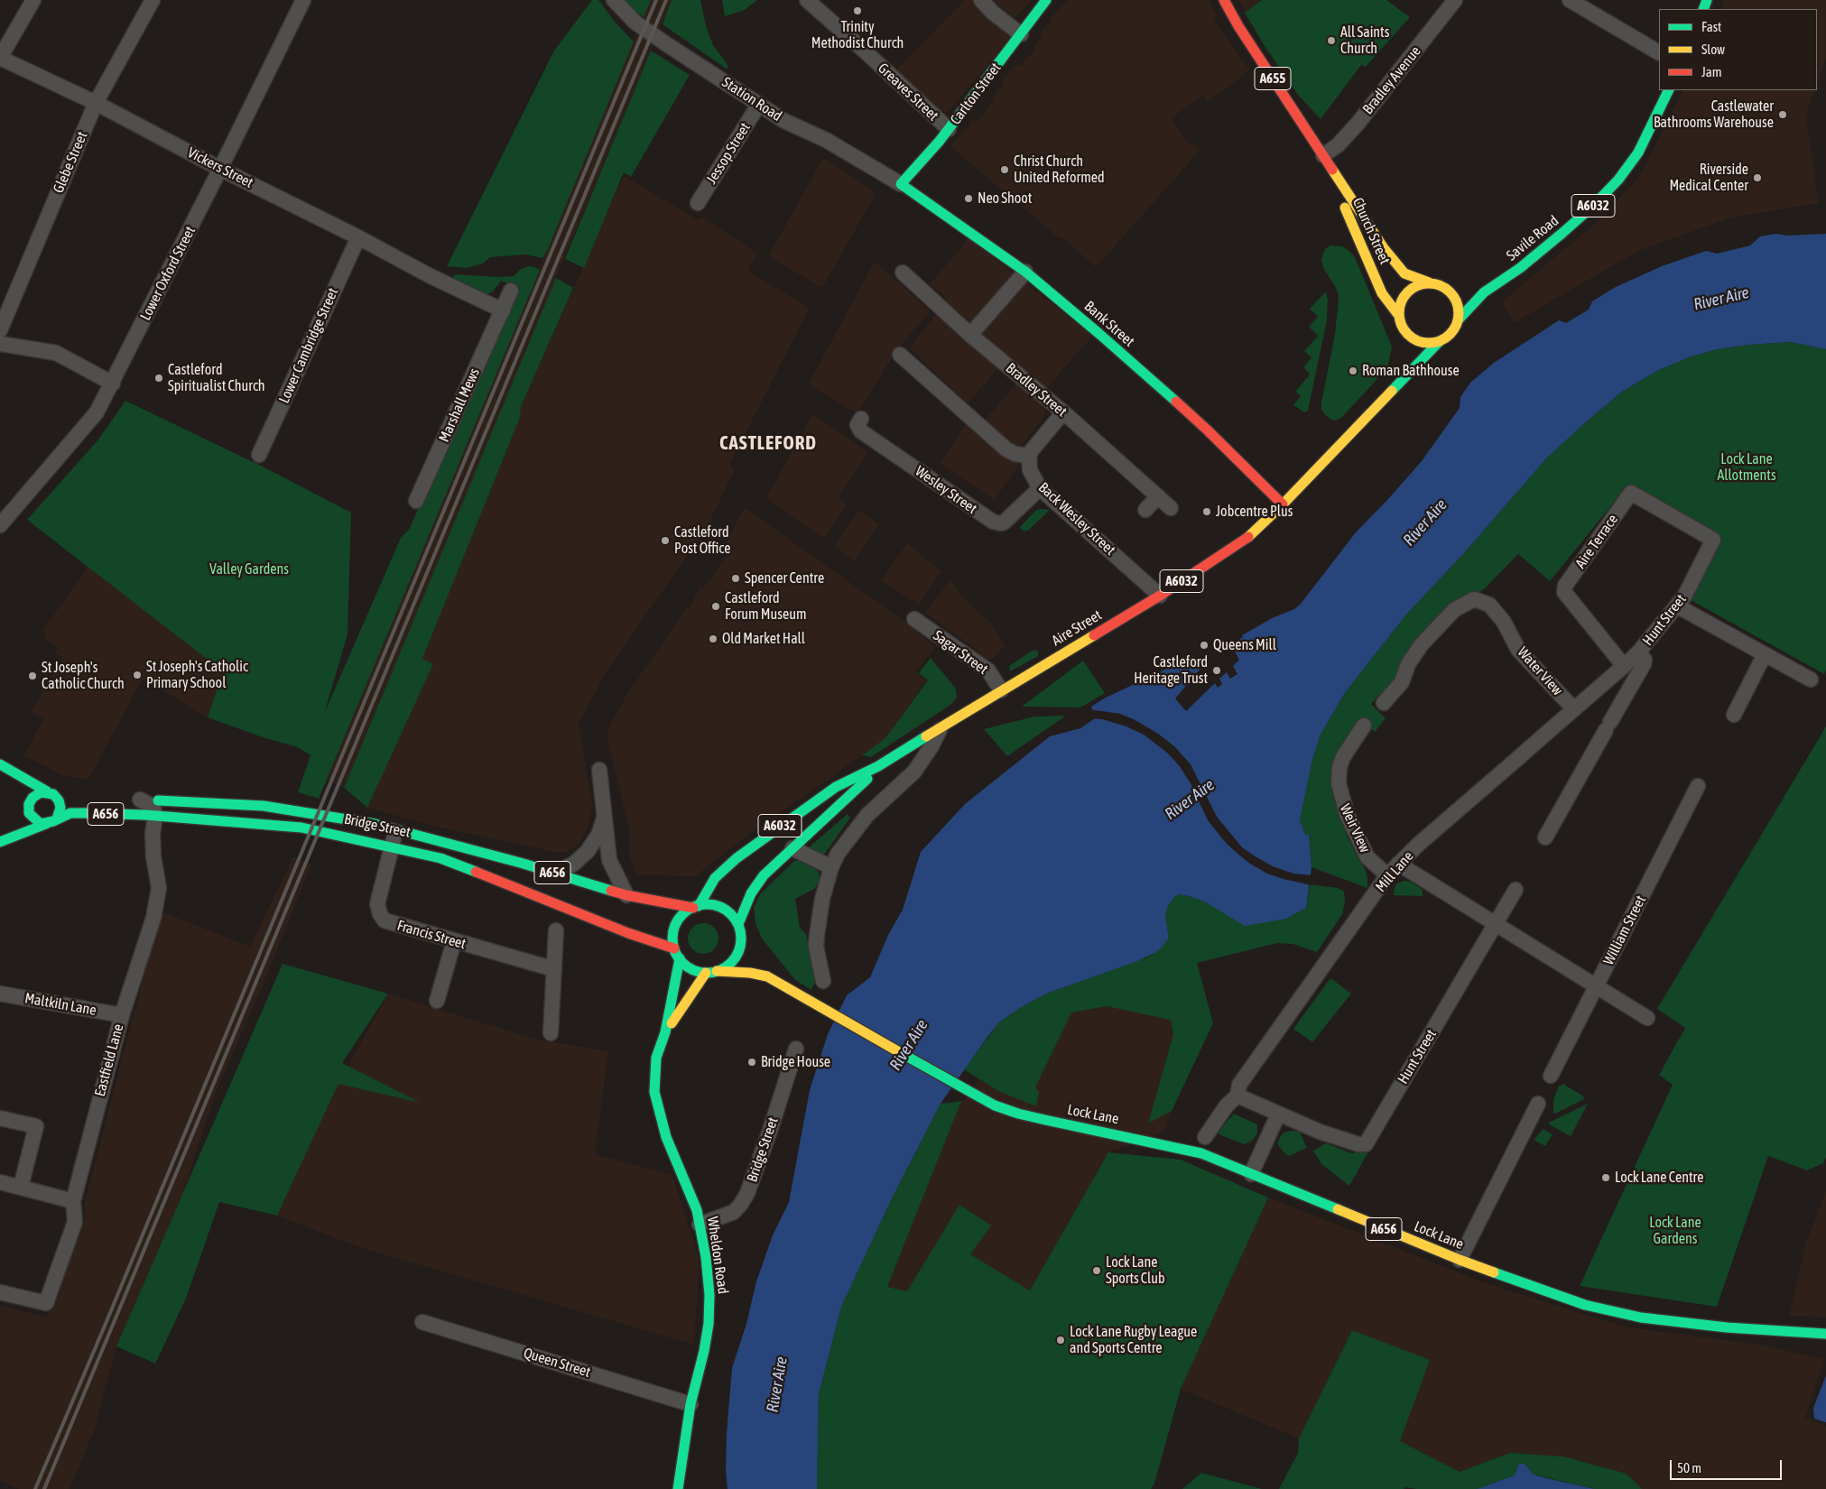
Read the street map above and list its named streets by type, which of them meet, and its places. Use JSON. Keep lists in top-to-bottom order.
{
  "streets": {
    "main road": [
      "A655",
      "Carlton Street",
      "A6032",
      "Church Street",
      "Savile Road",
      "Bank Street",
      "Aire Street",
      "A656",
      "Bridge Street",
      "Lock Lane",
      "Wheldon Road"
    ],
    "street": [
      "Bradley Avenue",
      "Greaves Street",
      "Station Road",
      "Jessop Street",
      "Glebe Street",
      "Vickers Street",
      "Lower Oxford Street",
      "Lower Cambridge Street",
      "Bradley Street",
      "Marshall Mews",
      "Wesley Street",
      "Back Wesley Street",
      "Aire Terrace",
      "Hunt Street",
      "Sagar Street",
      "Water View",
      "Weir View",
      "Mill Lane",
      "William Street",
      "Francis Street",
      "Maltkiln Lane",
      "Eastfield Lane",
      "Queen Street"
    ]
  },
  "crossings": [
    ["Bradley Avenue", "Church Street"],
    ["Greaves Street", "Carlton Street"],
    ["Carlton Street", "Station Road"],
    ["Carlton Street", "Bank Street"],
    ["Station Road", "Jessop Street"],
    ["Station Road", "Bank Street"],
    ["Glebe Street", "Vickers Street"],
    ["Vickers Street", "Lower Oxford Street"],
    ["Vickers Street", "Lower Cambridge Street"],
    ["Vickers Street", "Marshall Mews"],
    ["A6032", "Church Street"],
    ["A6032", "Savile Road"],
    ["A6032", "Bank Street"],
    ["A6032", "Aire Street"],
    ["Church Street", "Savile Road"],
    ["Bank Street", "Aire Street"],
    ["Wesley Street", "Back Wesley Street"],
    ["Back Wesley Street", "Aire Street"],
    ["Aire Terrace", "Hunt Street"],
    ["Aire Terrace", "Mill Lane"],
    ["Hunt Street", "Mill Lane"],
    ["Aire Street", "Sagar Street"],
    ["Aire Street", "A656"],
    ["Aire Street", "Bridge Street"],
    ["Aire Street", "Wheldon Road"],
    ["Water View", "Mill Lane"],
    ["A656", "Bridge Street"],
    ["A656", "Lock Lane"],
    ["A656", "Wheldon Road"],
    ["Bridge Street", "Francis Street"],
    ["Bridge Street", "Eastfield Lane"],
    ["Bridge Street", "Wheldon Road"],
    ["Weir View", "Mill Lane"],
    ["Maltkiln Lane", "Eastfield Lane"],
    ["Wheldon Road", "Queen Street"]
  ],
  "districts": ["CASTLEFORD"],
  "water": ["River Aire"],
  "parks": ["Lock Lane Allotments", "Valley Gardens", "Lock Lane Gardens"],
  "places": [
    "Trinity Methodist Church",
    "All Saints Church",
    "Castlewater Bathrooms Warehouse",
    "Christ Church United Reformed",
    "Riverside Medical Center",
    "Neo Shoot",
    "Roman Bathhouse",
    "Castleford Spiritualist Church",
    "Jobcentre Plus",
    "Castleford Post Office",
    "Spencer Centre",
    "Castleford Forum Museum",
    "Old Market Hall",
    "Queens Mill",
    "Castleford Heritage Trust",
    "St Joseph's Catholic Primary School",
    "St Joseph's Catholic Church",
    "Bridge House",
    "Lock Lane Centre",
    "Lock Lane Sports Club",
    "Lock Lane Rugby League and Sports Centre"
  ],
  "legend": ["Fast", "Slow", "Jam"],
  "scale_bar": "50 m"
}
